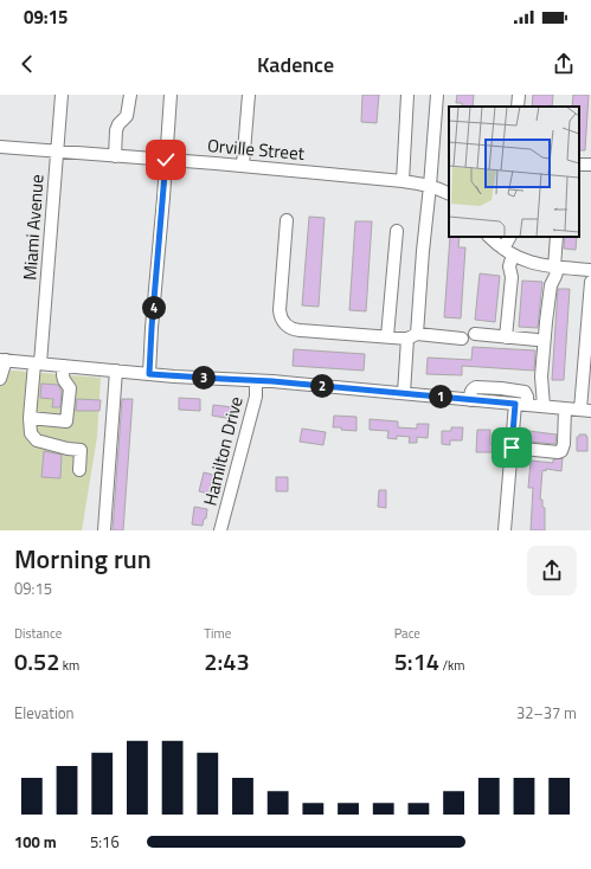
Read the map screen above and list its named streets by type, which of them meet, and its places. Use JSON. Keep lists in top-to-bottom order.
{
  "streets": {
    "street": ["Orville Street", "Miami Avenue", "Hamilton Drive"]
  },
  "crossings": [
    ["Orville Street", "Miami Avenue"]
  ],
  "page": {
    "status": "09:15",
    "header": "Kadence",
    "pins": [
      "4",
      "3",
      "2",
      "1"
    ],
    "heading": ["Morning run", "09:15"],
    "stats": [
      ["Distance", "0.52 km"],
      ["Time", "2:43"],
      ["Pace", "5:14 /km"]
    ],
    "chart": ["Elevation", "32–37 m"],
    "list": [
      {
        "name": "100 m",
        "note": "5:16"
      }
    ]
  }
}
